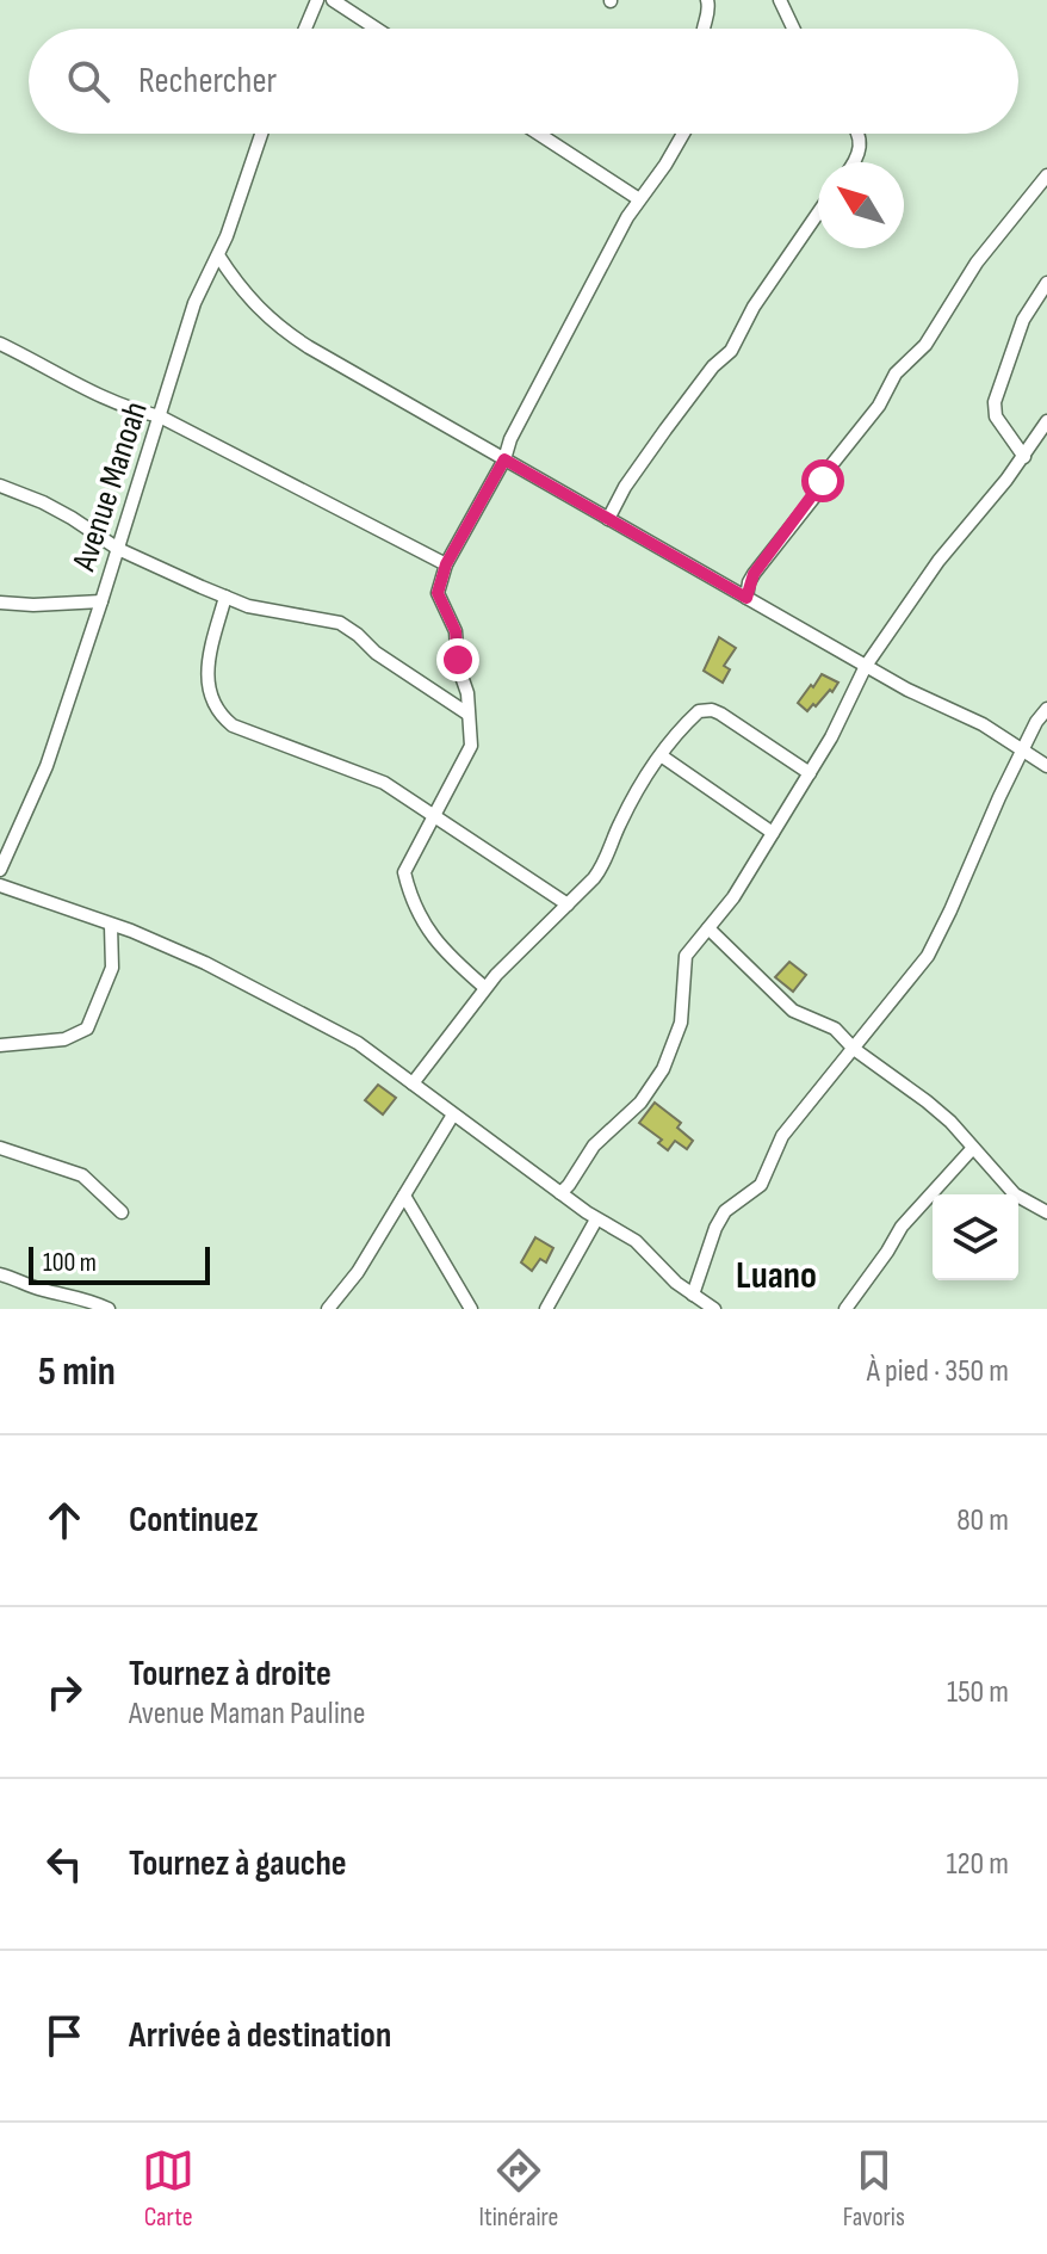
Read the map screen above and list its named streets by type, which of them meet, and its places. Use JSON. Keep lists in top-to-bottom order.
{
  "streets": {
    "street": ["Avenue Manoah"]
  },
  "districts": ["Luano"],
  "scale_bar": "100 m",
  "north": "top left",
  "page": {
    "search": "Rechercher",
    "scale": "100 m",
    "heading": ["5 min", "À pied · 350 m"],
    "list": [
      ["Continuez", "80 m"],
      ["Tournez à droite", "Avenue Maman Pauline", "150 m"],
      ["Tournez à gauche", "120 m"],
      "Arrivée à destination"
    ],
    "nav": ["Carte", "Itinéraire", "Favoris"]
  }
}
